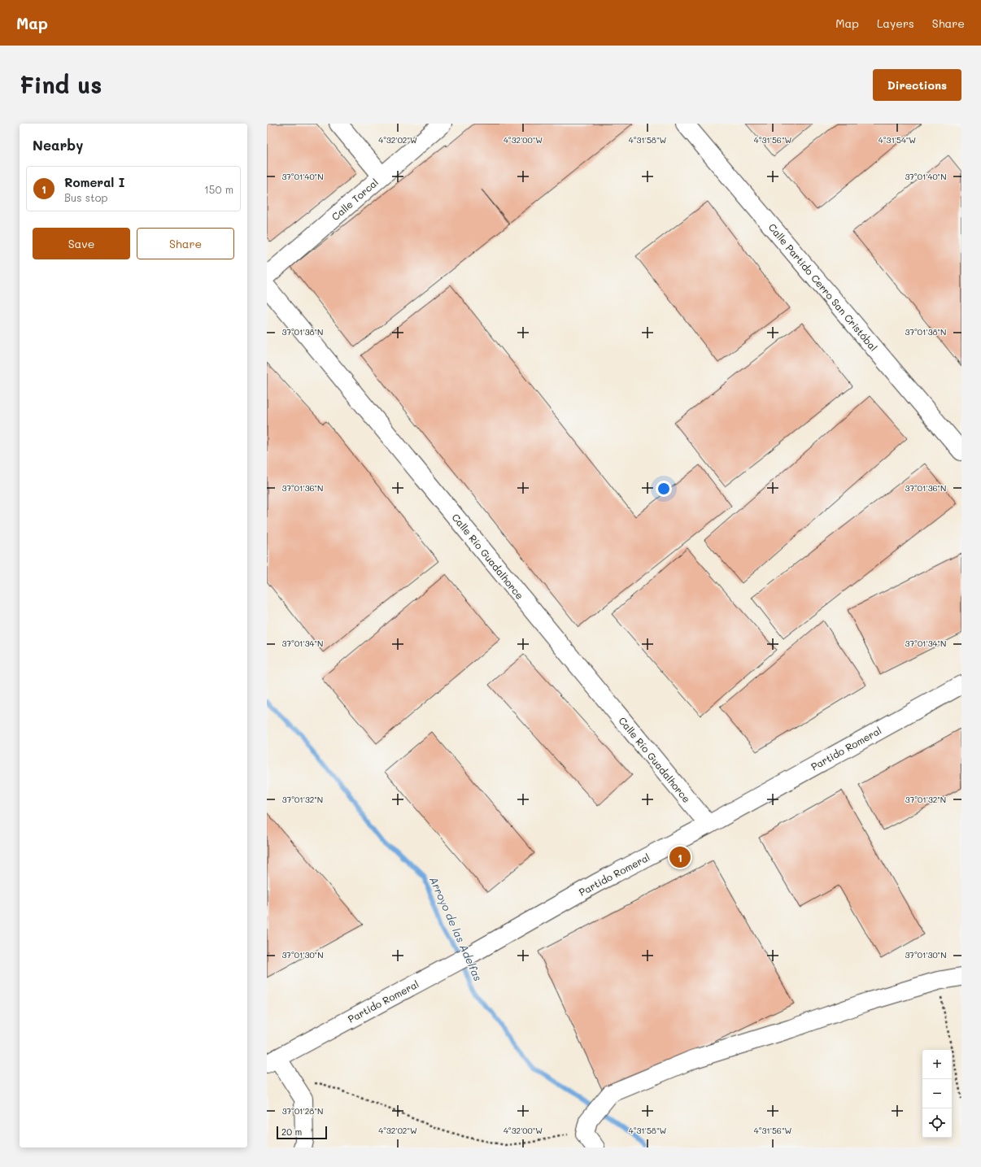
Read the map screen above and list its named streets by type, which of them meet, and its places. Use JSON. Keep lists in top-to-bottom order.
{
  "streets": {
    "street": [
      "Calle Torcal",
      "Calle Partido Cerro San Cristóbal",
      "Calle Río Guadalhorce",
      "Partido Romeral"
    ]
  },
  "crossings": [
    ["Calle Río Guadalhorce", "Partido Romeral"]
  ],
  "water": ["Arroyo de las Adelfas"],
  "scale_bar": "20 m",
  "page": {
    "header": "Map",
    "nav": ["Map", "Layers", "Share"],
    "buttons": [
      "Directions",
      ["Save", "Share"]
    ],
    "title": "Find us",
    "heading": "Nearby",
    "list": [
      {
        "mark": "1",
        "name": "Romeral I",
        "note": "Bus stop",
        "value": "150 m"
      }
    ],
    "pins": "1",
    "map_buttons": ["+", "−"],
    "scale": "20 m"
  },
  "coordinates": [
    "4°32'02\"W",
    "4°32'00\"W",
    "4°31'58\"W",
    "4°31'56\"W",
    "4°31'54\"W",
    "37°01'40\"N",
    "37°01'38\"N",
    "37°01'36\"N",
    "37°01'34\"N",
    "37°01'32\"N",
    "37°01'30\"N",
    "37°01'28\"N"
  ]
}
